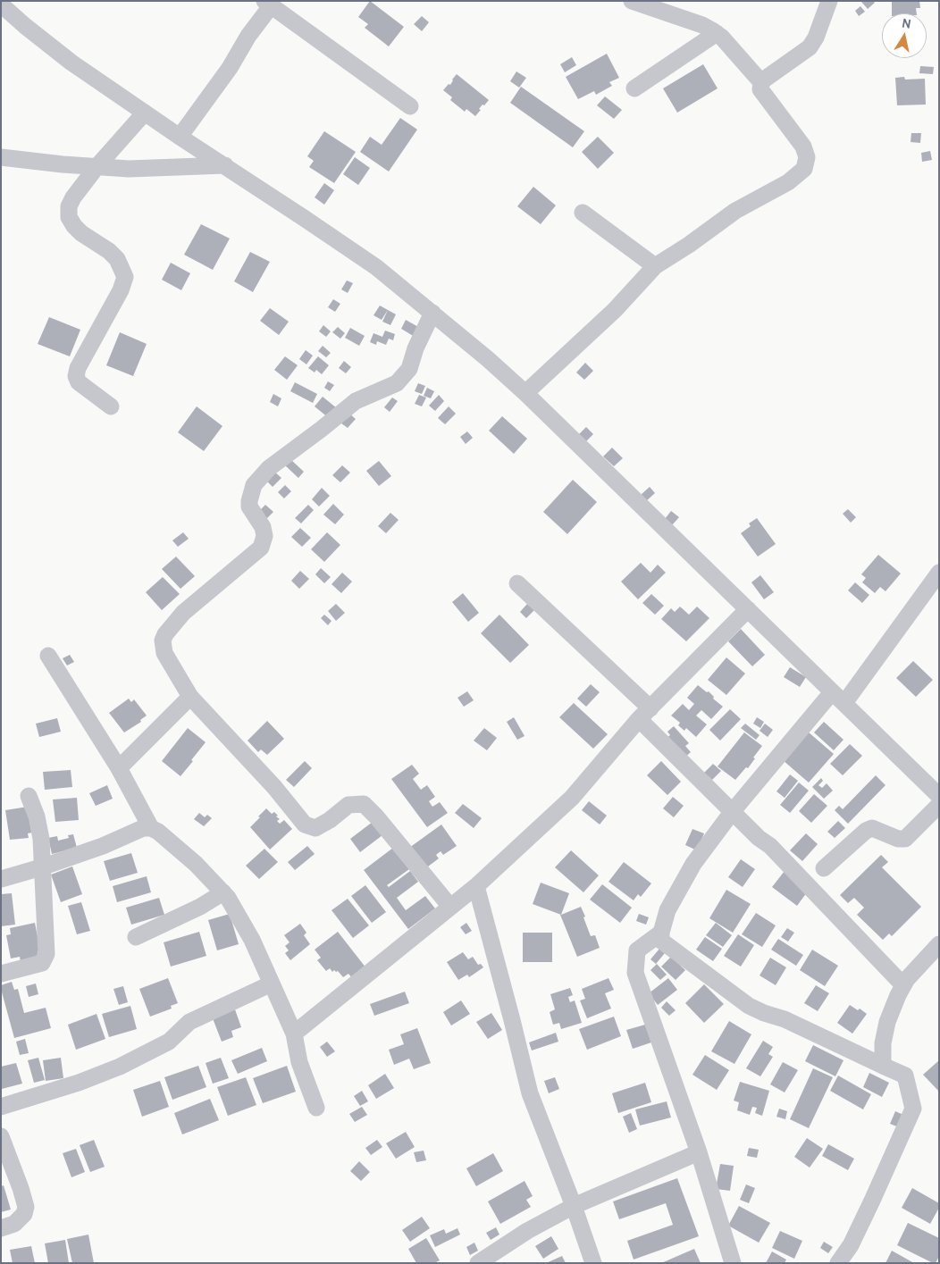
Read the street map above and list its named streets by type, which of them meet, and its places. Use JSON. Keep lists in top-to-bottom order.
{
  "north": "top"
}
